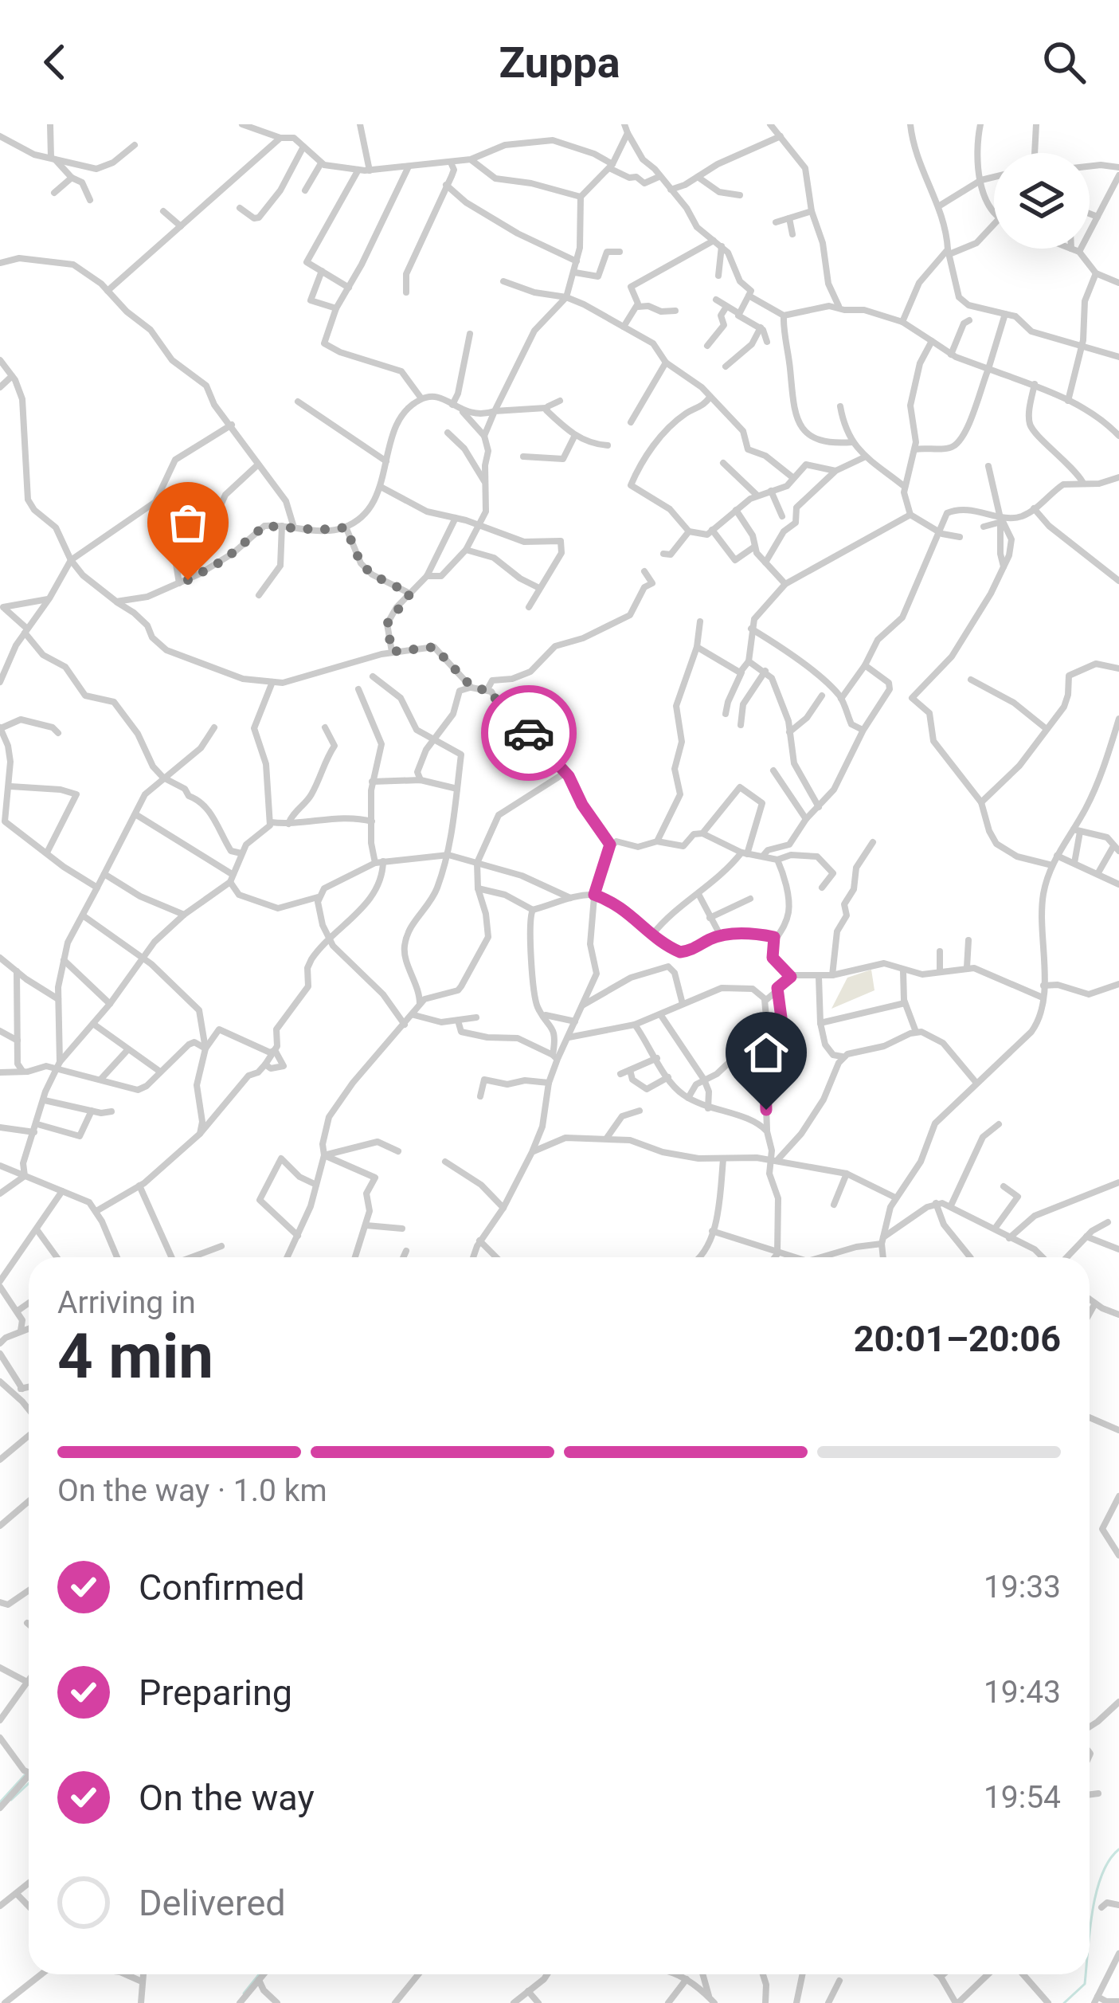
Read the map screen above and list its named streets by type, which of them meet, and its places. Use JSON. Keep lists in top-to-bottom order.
{
  "page": {
    "header": "Zuppa",
    "heading": ["4 min", "Arriving in", "20:01–20:06"],
    "bar": "On the way · 1.0 km",
    "list": [
      ["Confirmed", "19:33"],
      ["Preparing", "19:43"],
      ["On the way", "19:54"],
      "Delivered"
    ]
  }
}
